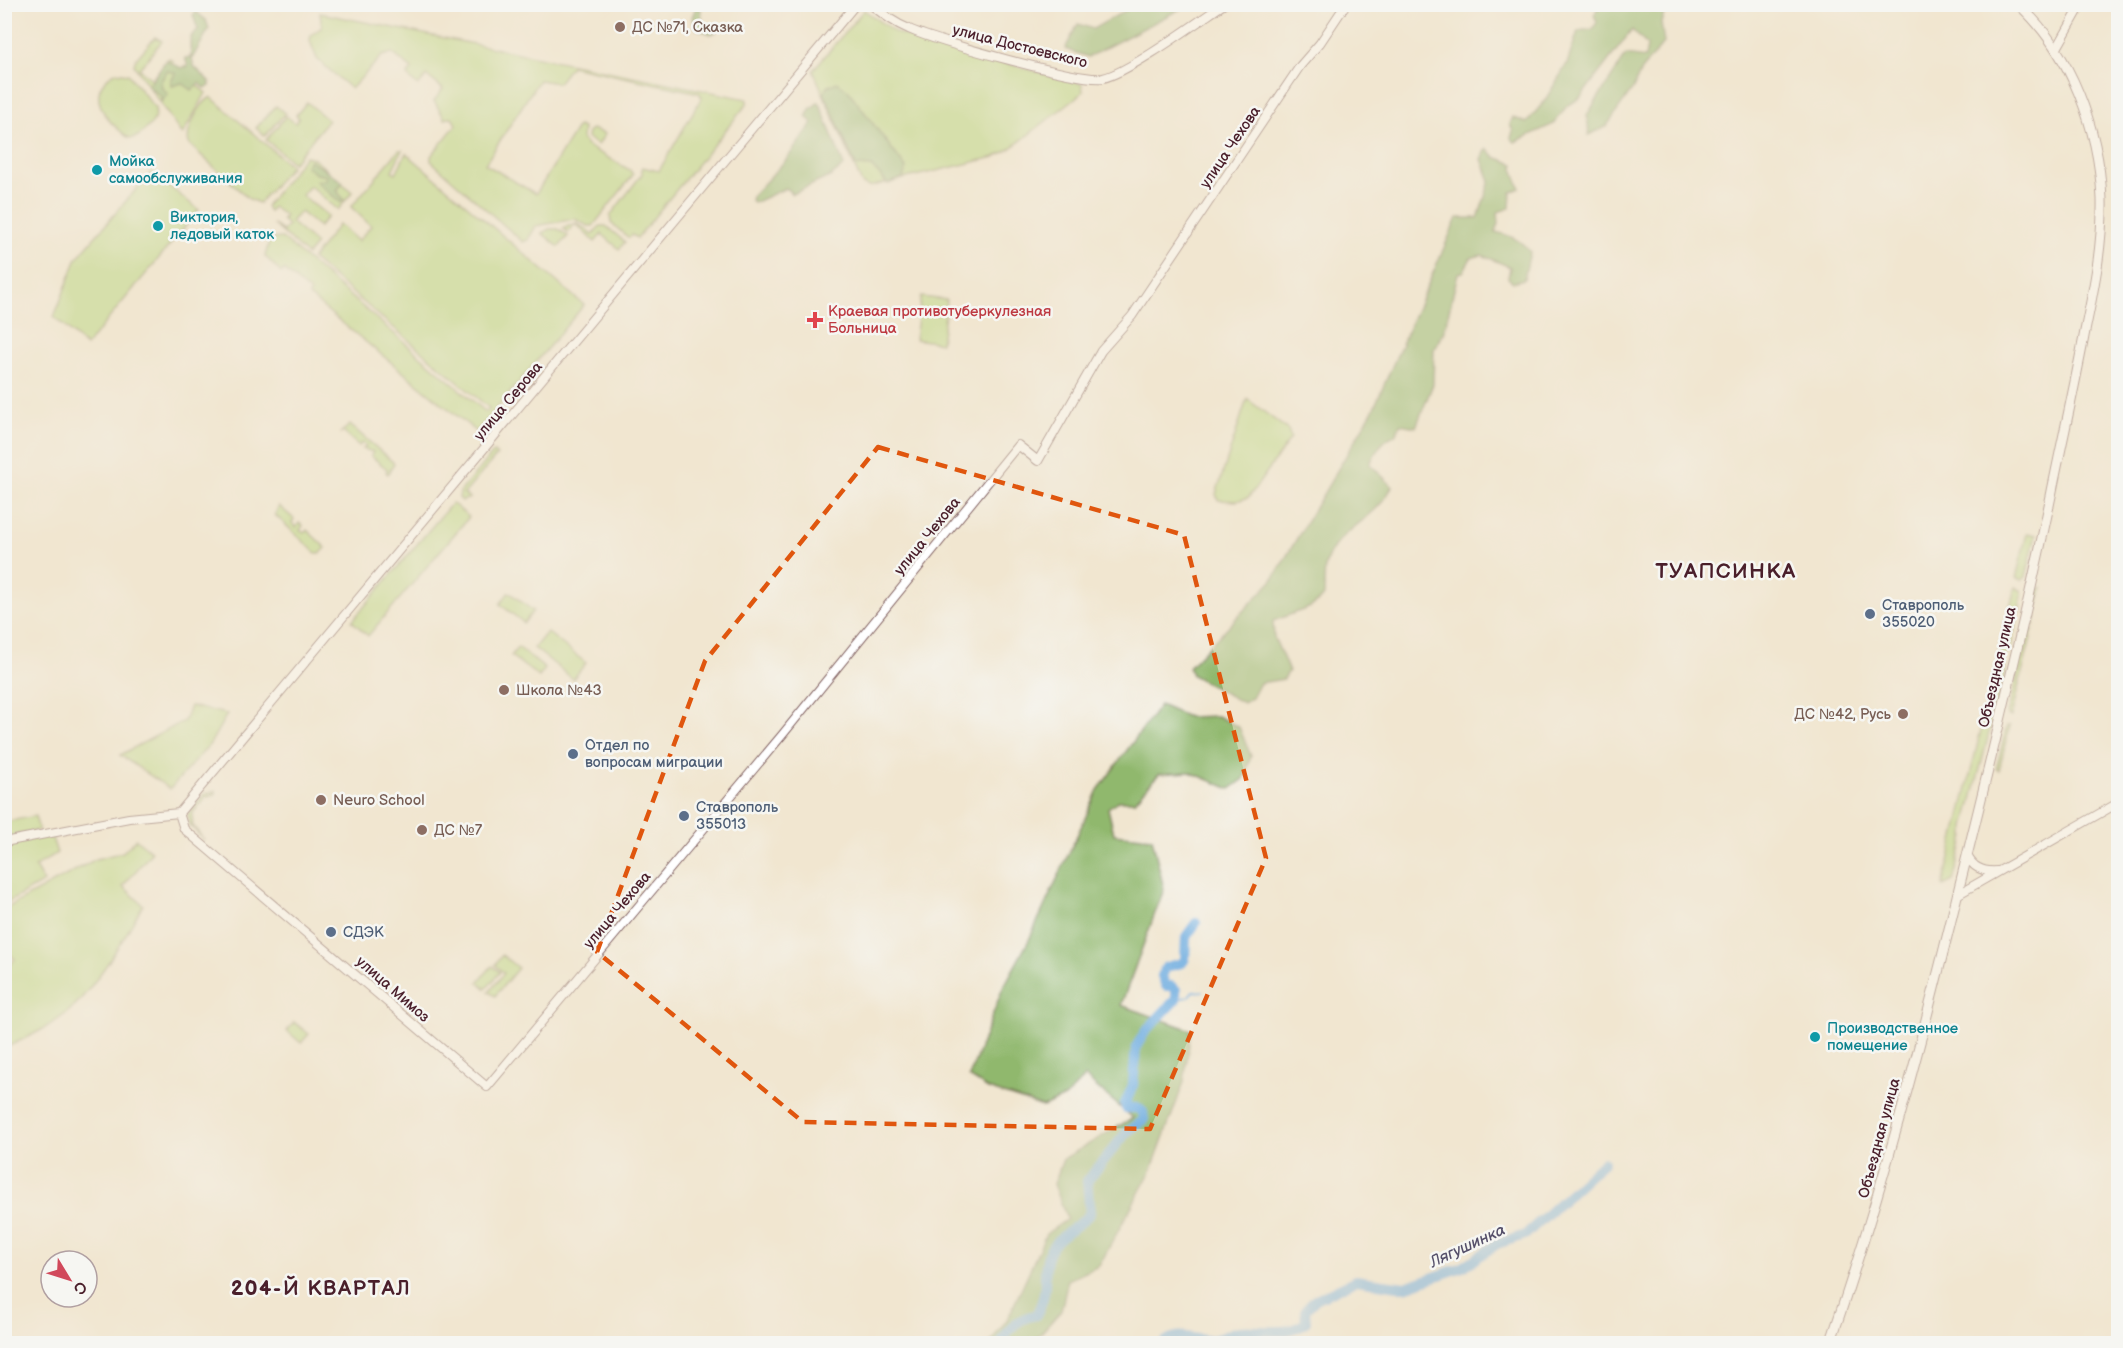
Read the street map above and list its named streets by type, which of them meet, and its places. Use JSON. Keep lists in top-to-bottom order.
{
  "streets": {
    "main road": ["улица Достоевского", "Объездная улица"],
    "street": ["улица Чехова", "улица Серова", "улица Мимоз"]
  },
  "crossings": [
    ["улица Чехова", "улица Мимоз"],
    ["улица Серова", "улица Мимоз"]
  ],
  "districts": ["ТУАПСИНКА", "204-Й КВАРТАЛ"],
  "water": ["Лягушинка"],
  "places": {
    "other": [
      "ДС №71, Сказка",
      "Мойка самообслуживания",
      "Виктория, ледовый каток",
      "Ставрополь 355020",
      "Школа №43",
      "ДС №42, Русь",
      "Отдел по вопросам миграции",
      "Neuro School",
      "Ставрополь 355013",
      "ДС №7",
      "СДЭК",
      "Производственное помещение"
    ],
    "health": ["Краевая противотуберкулезная Больница"]
  },
  "north": "bottom right"
}
